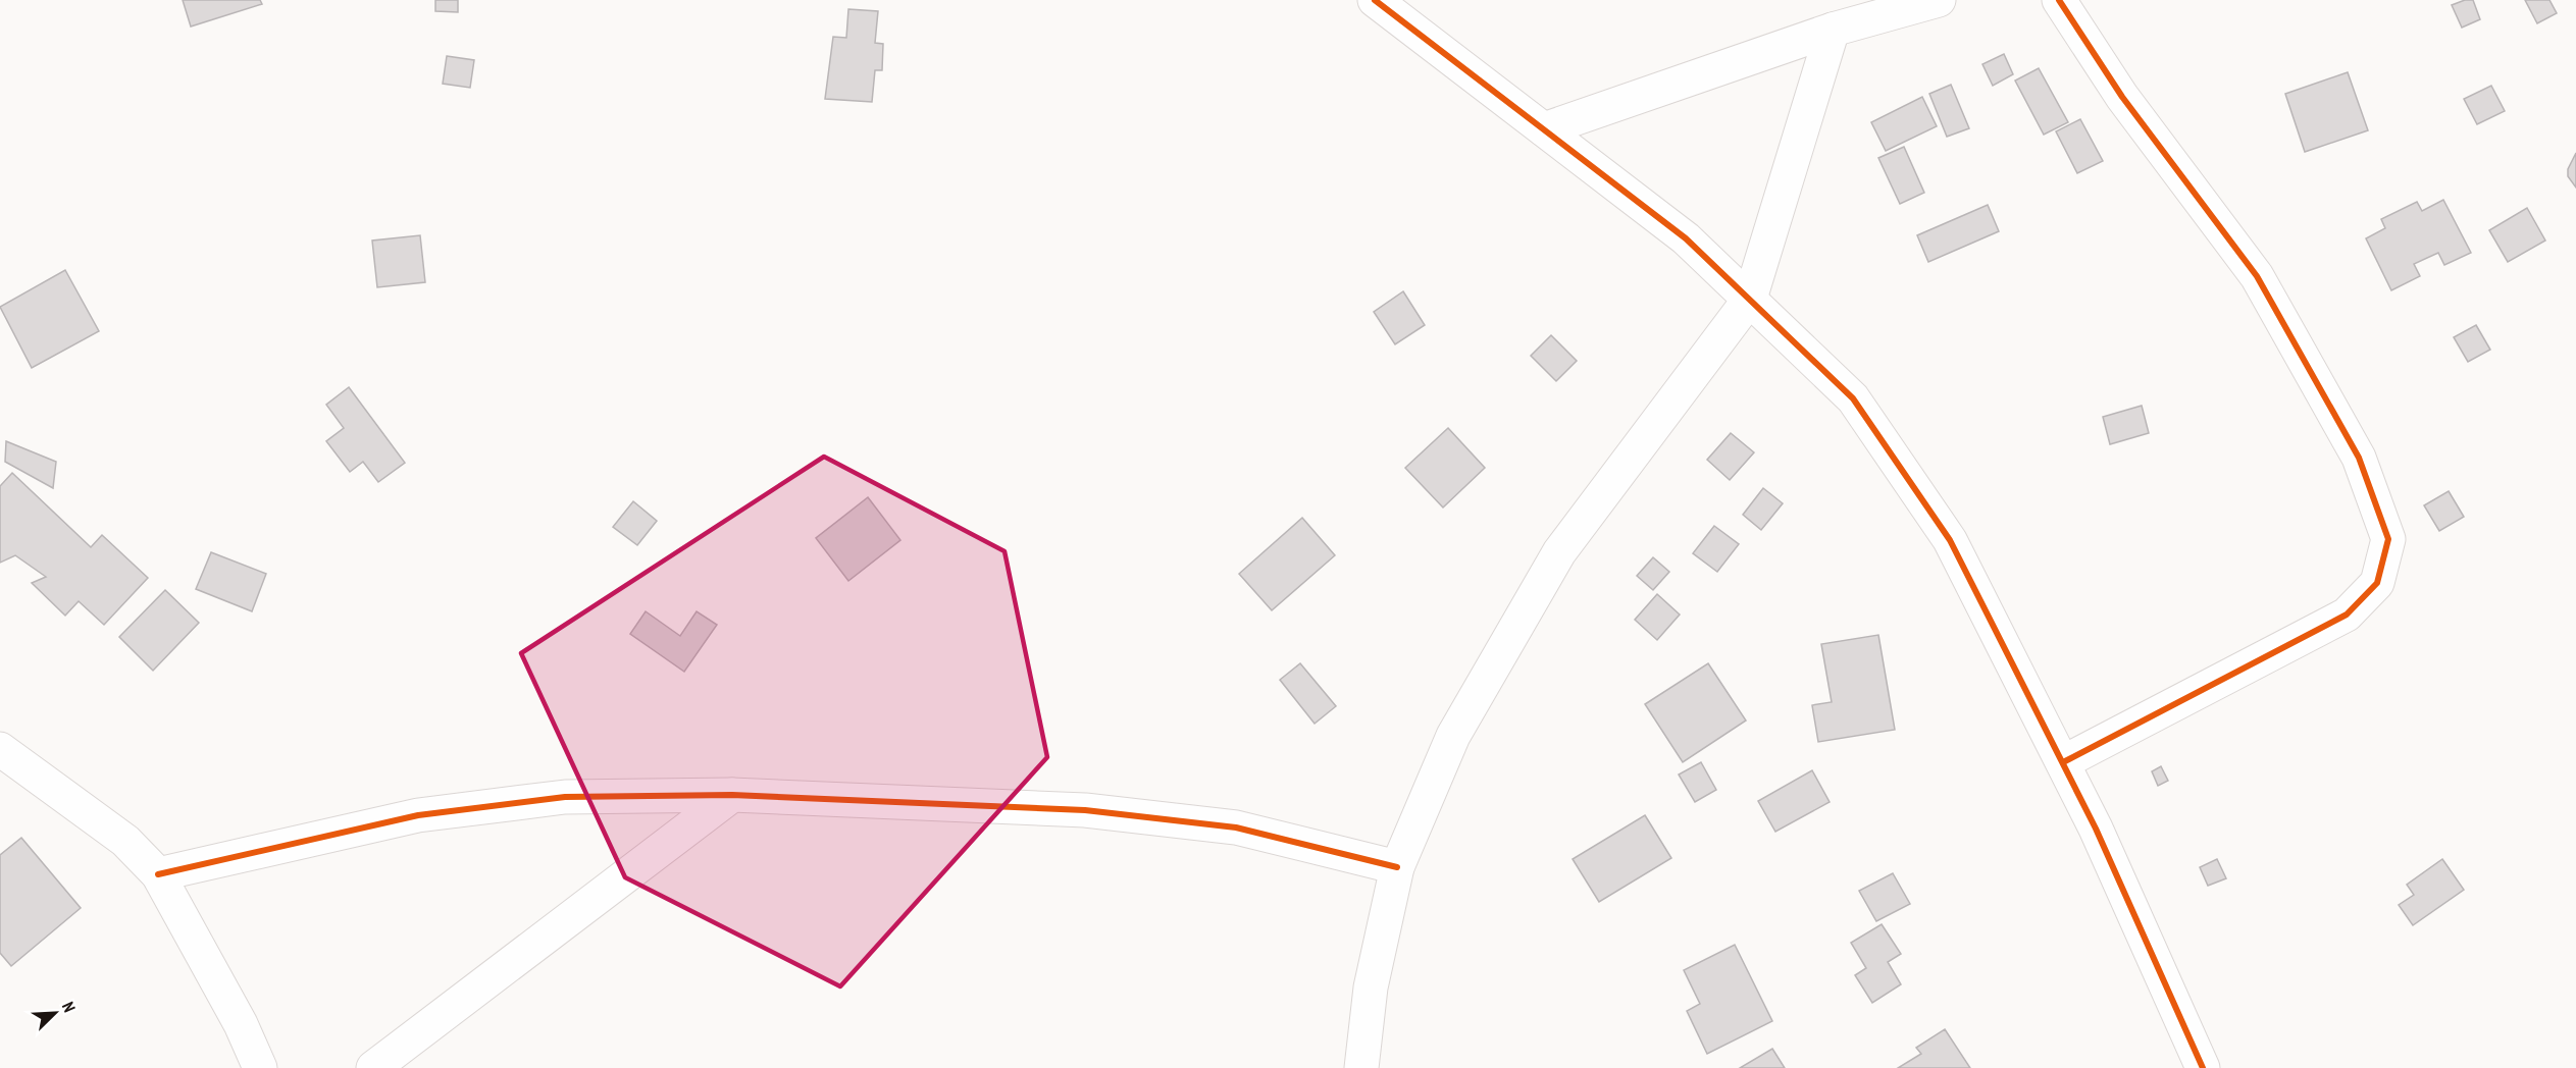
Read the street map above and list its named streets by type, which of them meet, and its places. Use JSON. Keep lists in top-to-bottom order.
{
  "north": "top right"
}
